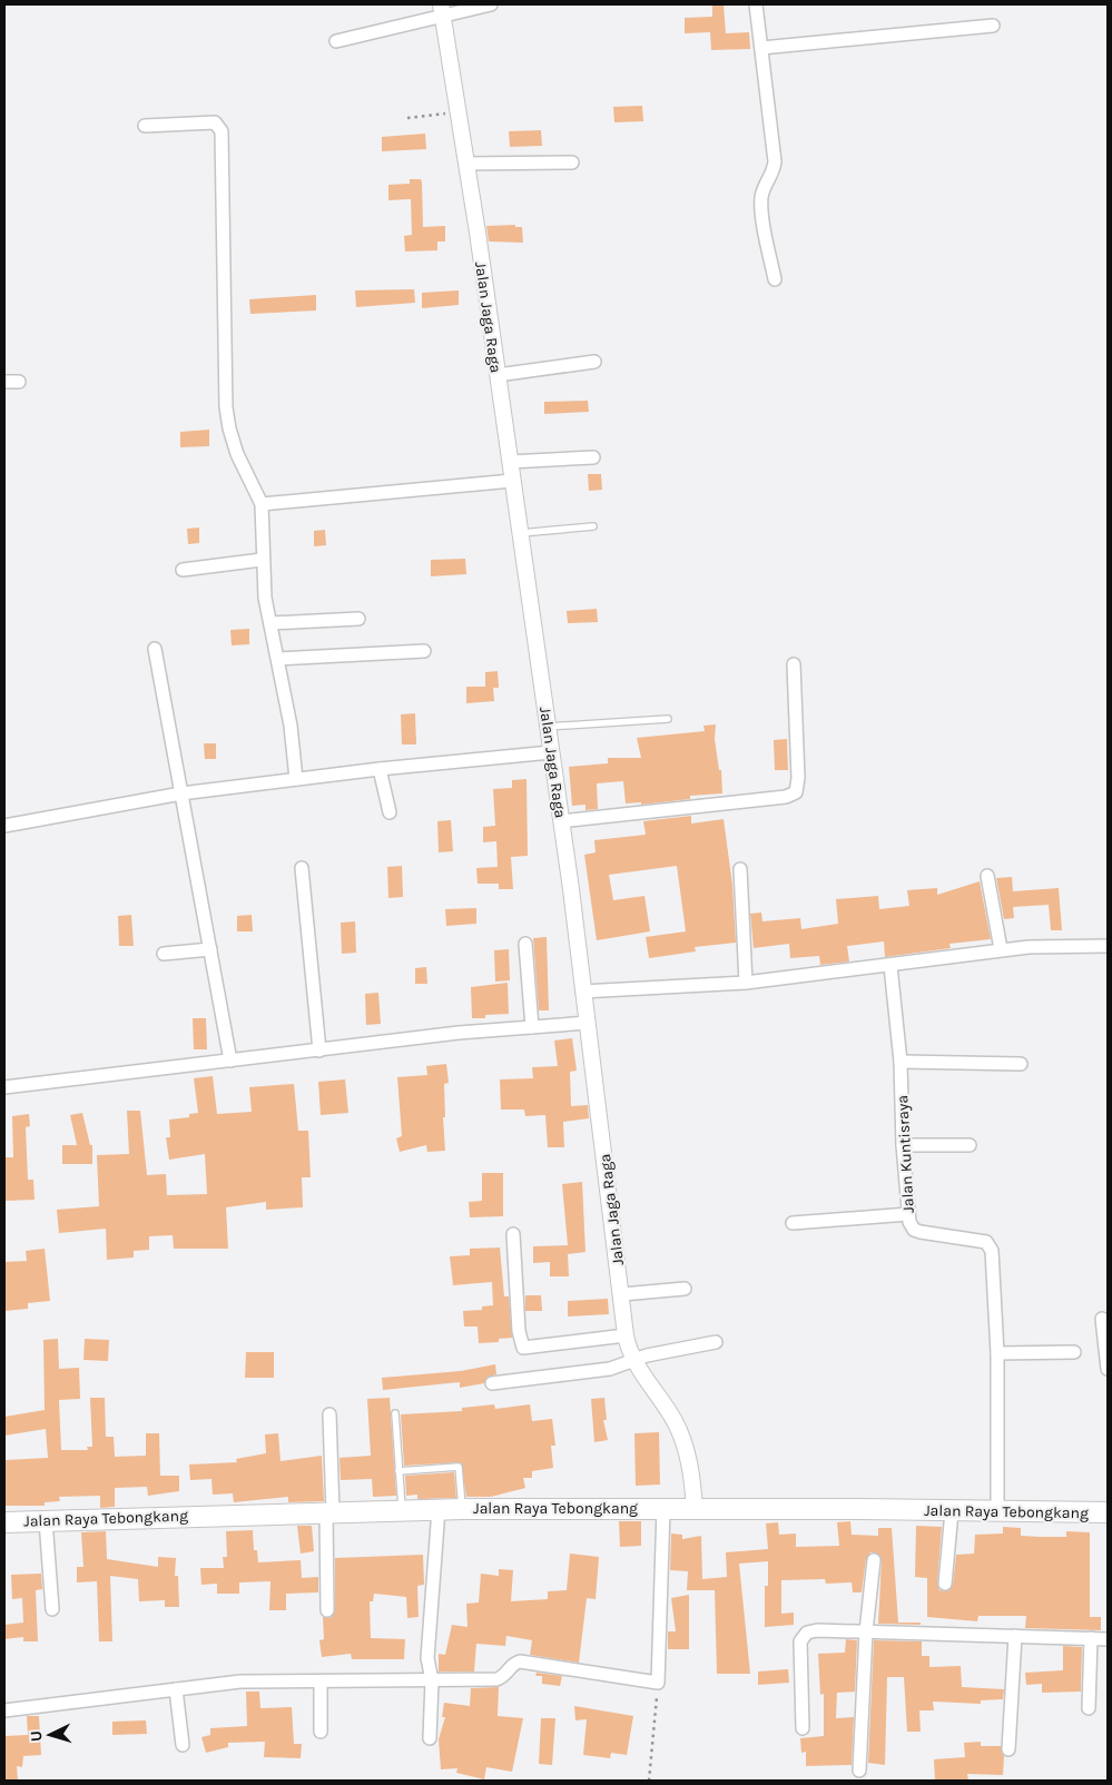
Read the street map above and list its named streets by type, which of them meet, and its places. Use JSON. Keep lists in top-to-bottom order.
{
  "streets": {
    "main road": ["Jalan Raya Tebongkang"],
    "street": ["Jalan Jaga Raga", "Jalan Kuntisraya"]
  },
  "crossings": [
    ["Jalan Jaga Raga", "Jalan Raya Tebongkang"],
    ["Jalan Kuntisraya", "Jalan Raya Tebongkang"]
  ],
  "north": "left"
}
